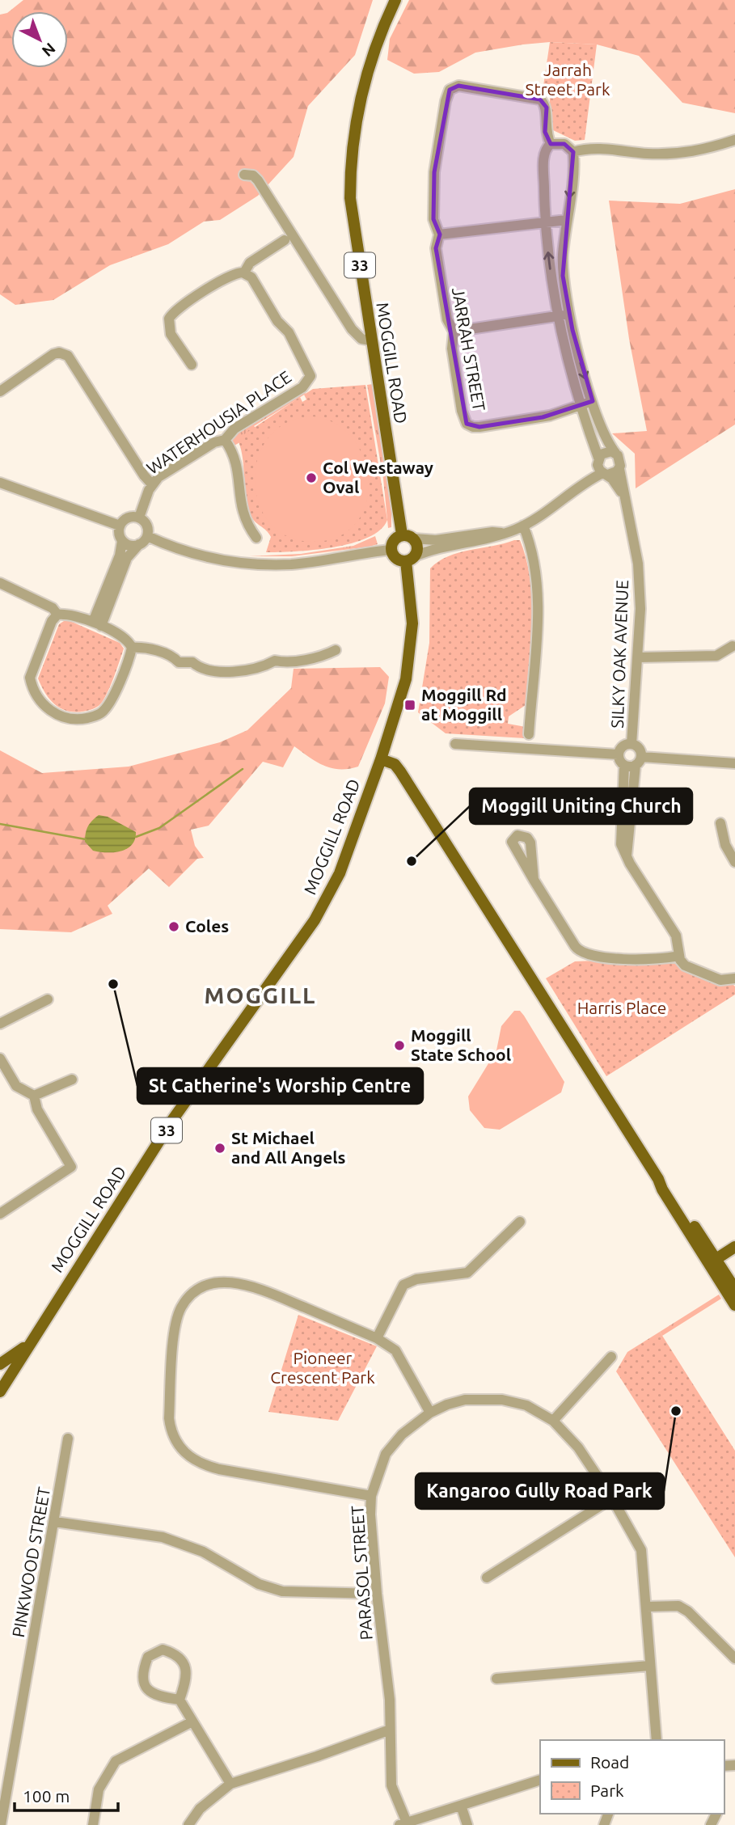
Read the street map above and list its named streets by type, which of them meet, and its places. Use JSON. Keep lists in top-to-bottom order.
{
  "streets": {
    "main road": ["33", "MOGGILL ROAD"],
    "street": [
      "JARRAH STREET",
      "WATERHOUSIA PLACE",
      "SILKY OAK AVENUE",
      "PINKWOOD STREET",
      "PARASOL STREET"
    ]
  },
  "crossings": [
    ["33", "MOGGILL ROAD"],
    ["JARRAH STREET", "SILKY OAK AVENUE"]
  ],
  "districts": ["MOGGILL"],
  "parks": ["Jarrah Street Park", "Harris Place", "Pioneer Crescent Park"],
  "places": {
    "other": [
      "Col Westaway Oval",
      "Moggill Uniting Church",
      "Coles",
      "St Catherine's Worship Centre",
      "Moggill State School",
      "St Michael and All Angels",
      "Kangaroo Gully Road Park"
    ],
    "transit": ["Moggill Rd at Moggill"]
  },
  "legend": ["Road", "Park"],
  "scale_bar": "100 m",
  "north": "bottom right"
}
